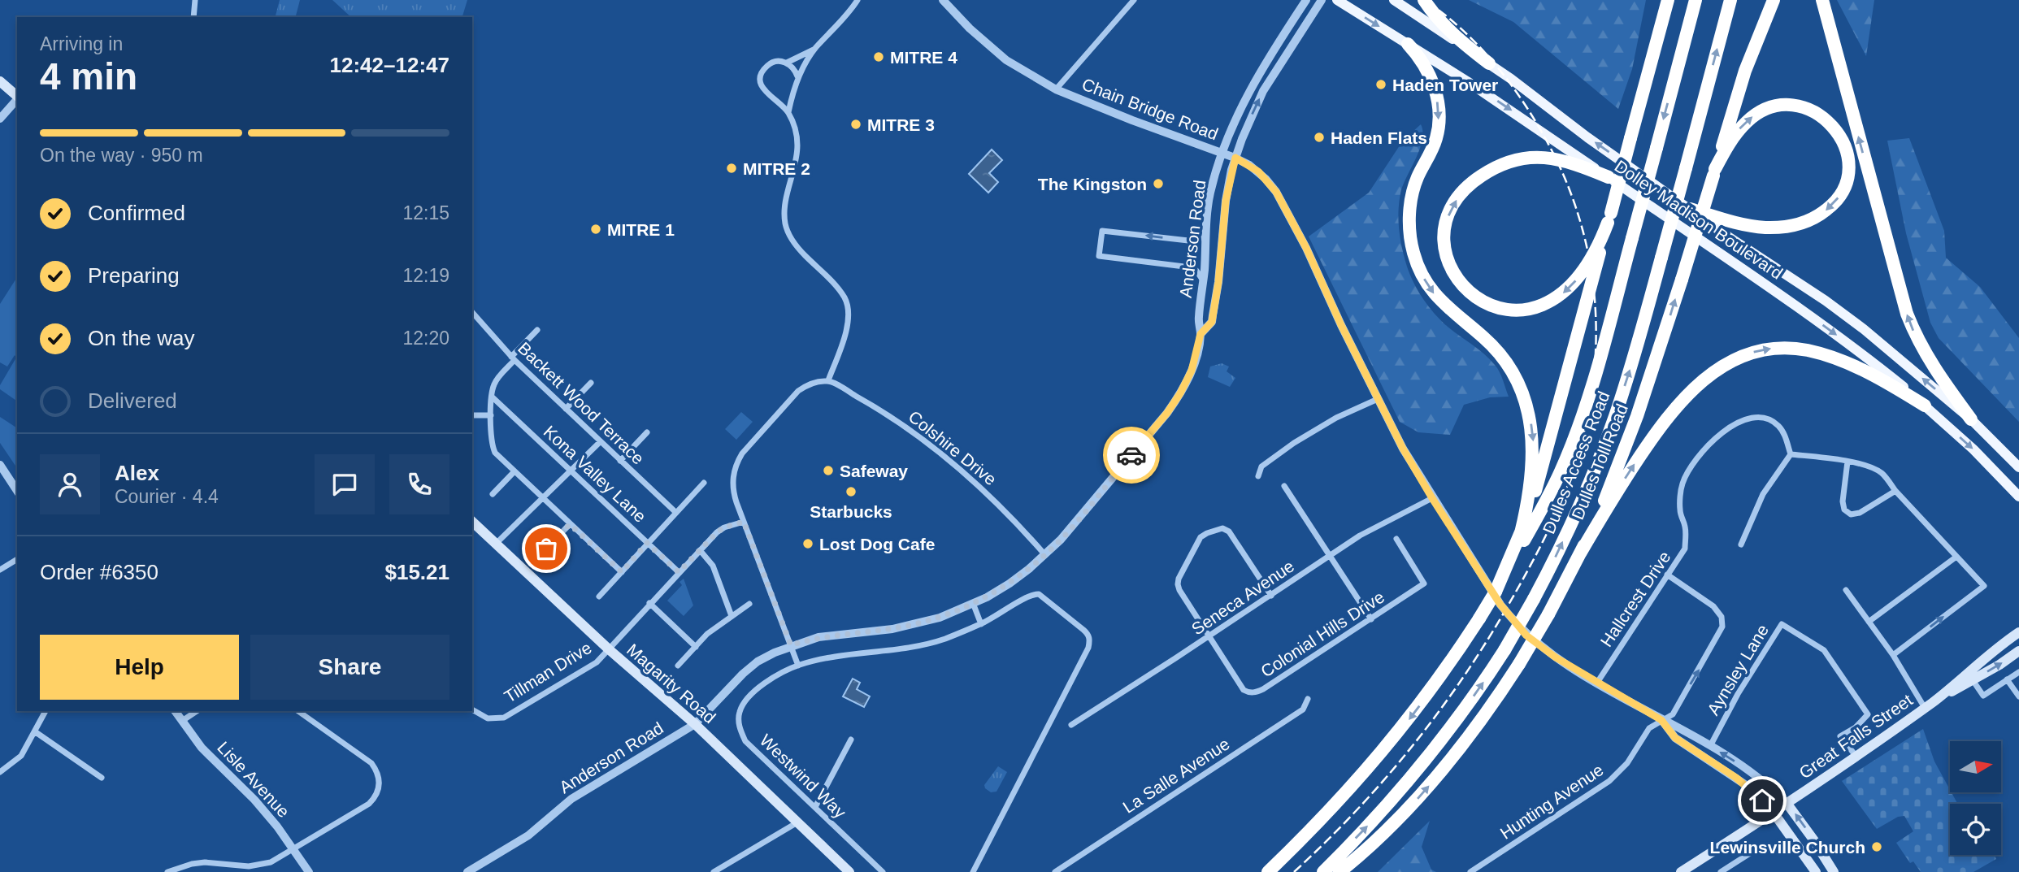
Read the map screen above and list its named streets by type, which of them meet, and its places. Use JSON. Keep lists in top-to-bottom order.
{
  "streets": {
    "highway": ["Dulles Toll Road", "Dulles Access Road"],
    "main road": [
      "Chain Bridge Road",
      "Dolley Madison Boulevard",
      "Magarity Road",
      "Great Falls Street"
    ],
    "street": [
      "Anderson Road",
      "Backett Wood Terrace",
      "Colshire Drive",
      "Kona Valley Lane",
      "Seneca Avenue",
      "Hallcrest Drive",
      "Colonial Hills Drive",
      "Aynsley Lane",
      "Tillman Drive",
      "La Salle Avenue",
      "Westwind Way",
      "Lisle Avenue",
      "Hunting Avenue"
    ]
  },
  "crossings": [
    ["Chain Bridge Road", "Anderson Road"],
    ["Chain Bridge Road", "Seneca Avenue"],
    ["Chain Bridge Road", "Hallcrest Drive"],
    ["Chain Bridge Road", "Aynsley Lane"],
    ["Chain Bridge Road", "Great Falls Street"],
    ["Chain Bridge Road", "Hunting Avenue"],
    ["Anderson Road", "Colshire Drive"],
    ["Anderson Road", "Magarity Road"],
    ["Kona Valley Lane", "Tillman Drive"],
    ["Seneca Avenue", "Colonial Hills Drive"],
    ["Hallcrest Drive", "Hunting Avenue"],
    ["Aynsley Lane", "Great Falls Street"],
    ["Tillman Drive", "Magarity Road"]
  ],
  "places": [
    "MITRE 4",
    "Haden Tower",
    "MITRE 3",
    "Haden Flats",
    "MITRE 2",
    "The Kingston",
    "MITRE 1",
    "Safeway",
    "Starbucks",
    "Lost Dog Cafe",
    "Lewinsville Church"
  ],
  "north": "right",
  "page": {
    "heading": ["4 min", "Arriving in", "12:42–12:47"],
    "panel": [
      "Alex",
      "Courier · 4.4",
      "Order #6350",
      "$15.21"
    ],
    "bar": "On the way · 950 m",
    "list": [
      ["Confirmed", "12:15"],
      ["Preparing", "12:19"],
      ["On the way", "12:20"],
      "Delivered"
    ],
    "buttons": ["Help", "Share"]
  }
}
